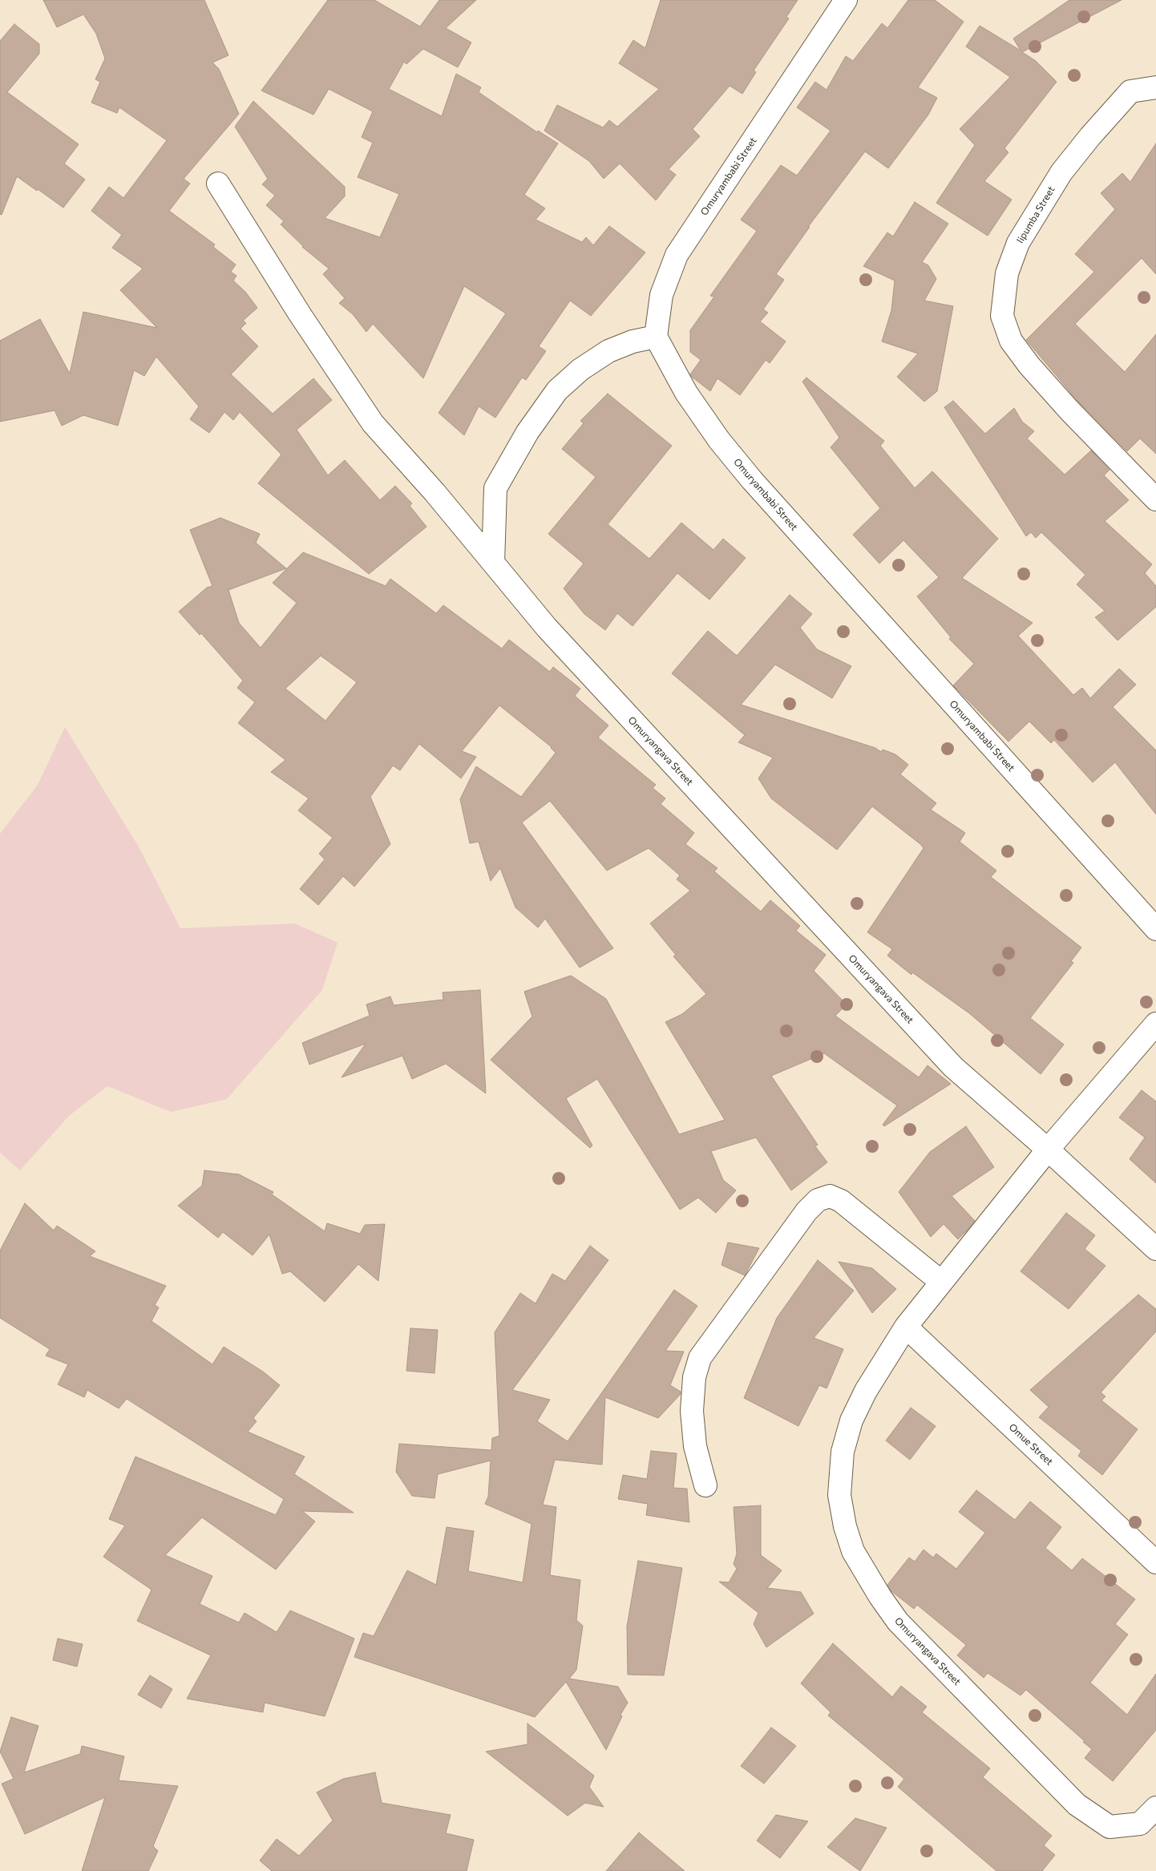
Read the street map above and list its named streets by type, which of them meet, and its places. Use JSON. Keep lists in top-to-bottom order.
{
  "streets": {
    "street": [
      "Omuryambabi Street",
      "Iipumba Street",
      "Omuryangava Street",
      "Omue Street"
    ]
  },
  "crossings": [
    ["Omuryangava Street", "Omue Street"]
  ]
}
